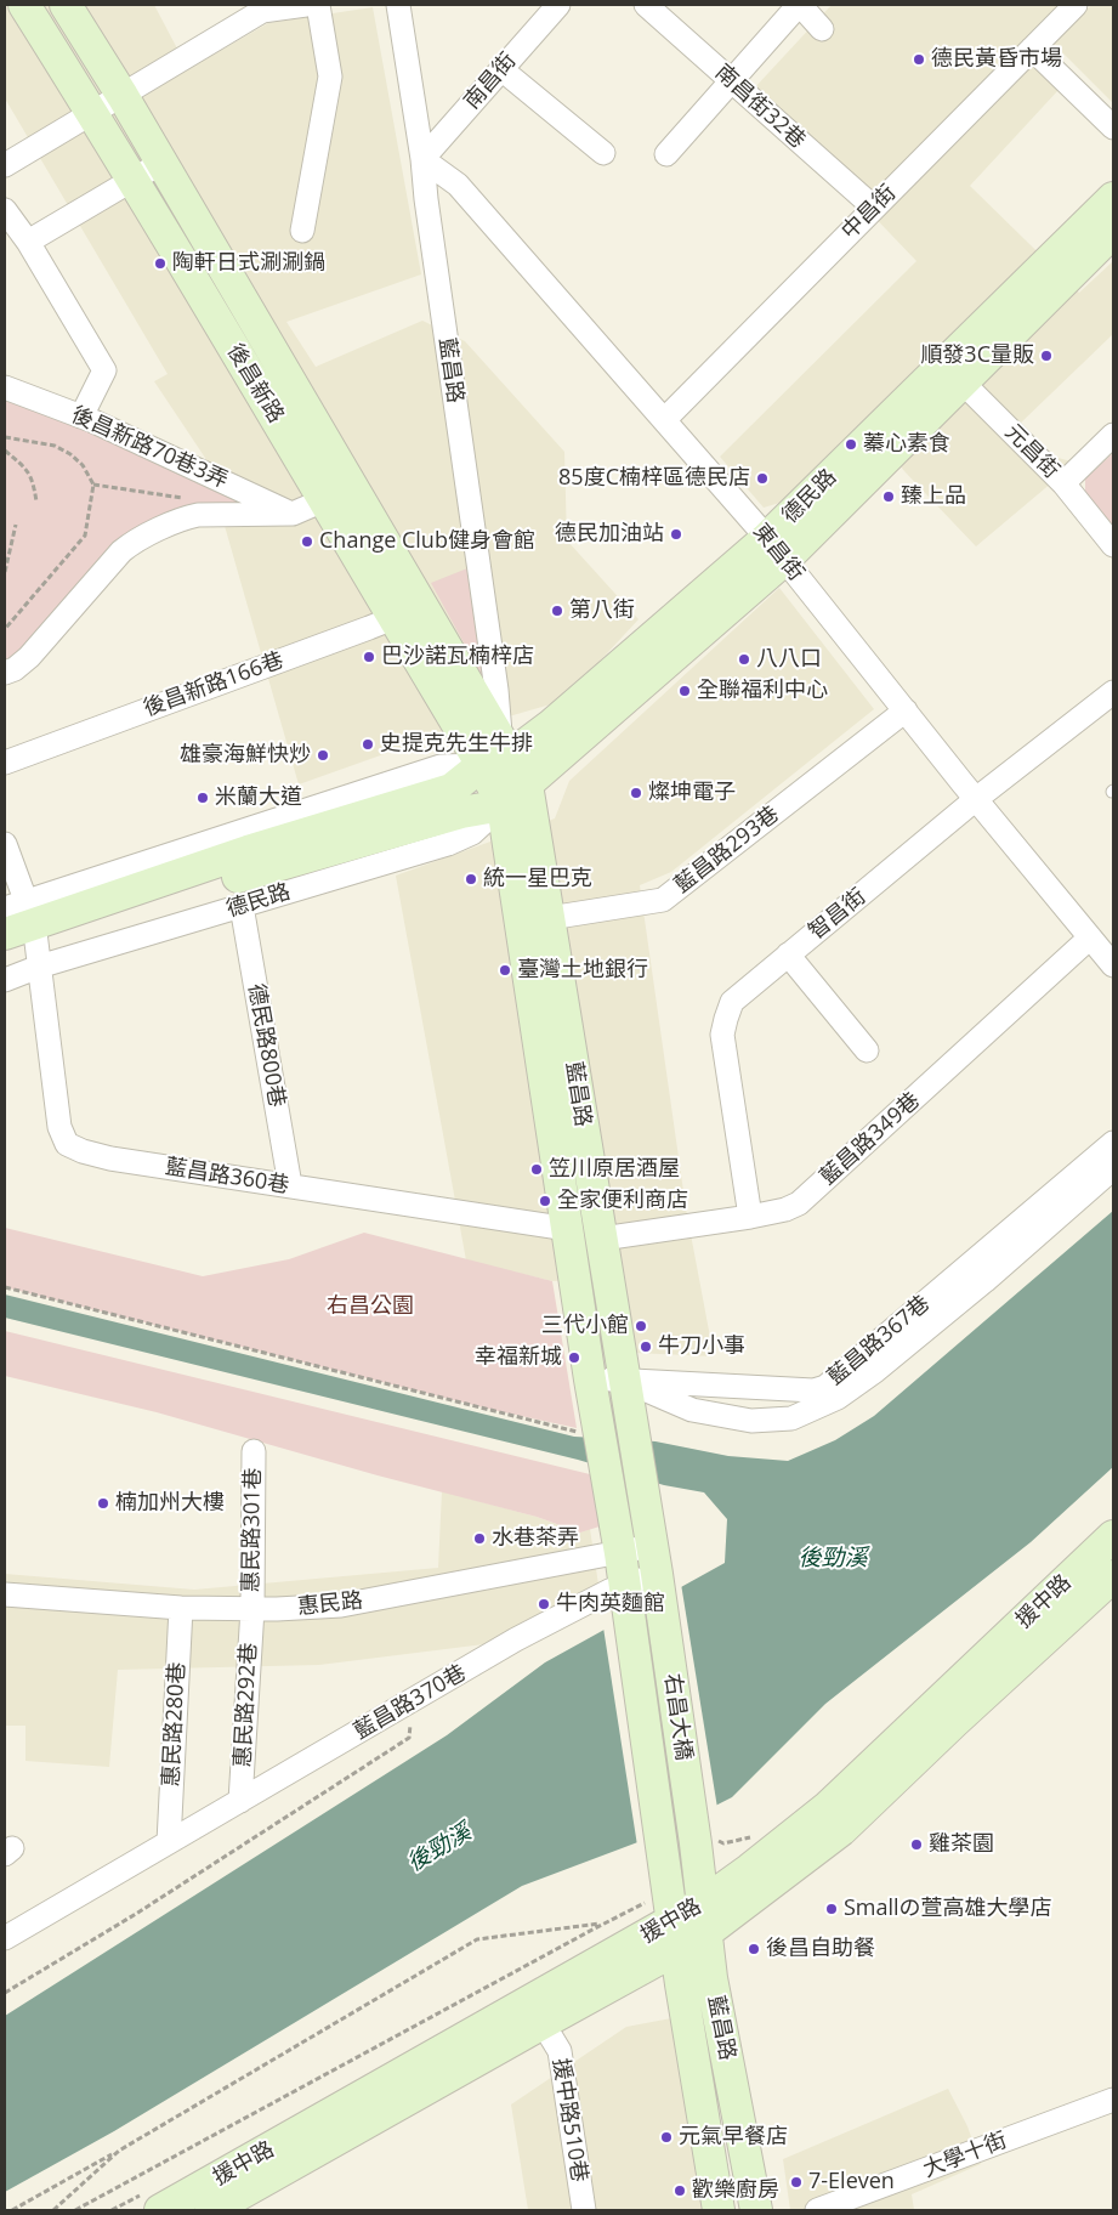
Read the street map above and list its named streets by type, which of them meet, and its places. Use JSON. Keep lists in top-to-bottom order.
{
  "streets": {
    "street": [
      "南昌街",
      "南昌街32巷",
      "中昌街",
      "藍昌路",
      "後昌新路",
      "後昌新路70巷3弄",
      "元昌街",
      "德民路",
      "東昌街",
      "後昌新路166巷",
      "藍昌路293巷",
      "智昌街",
      "德民路800巷",
      "藍昌路349巷",
      "藍昌路360巷",
      "藍昌路367巷",
      "惠民路301巷",
      "援中路",
      "惠民路",
      "藍昌路370巷",
      "惠民路292巷",
      "右昌大橋",
      "惠民路280巷",
      "援中路510巷",
      "大學十街"
    ]
  },
  "crossings": [
    ["南昌街", "藍昌路"],
    ["南昌街", "東昌街"],
    ["南昌街32巷", "中昌街"],
    ["中昌街", "東昌街"],
    ["藍昌路", "後昌新路"],
    ["藍昌路", "德民路"],
    ["藍昌路", "東昌街"],
    ["藍昌路", "藍昌路293巷"],
    ["藍昌路", "藍昌路349巷"],
    ["藍昌路", "藍昌路360巷"],
    ["藍昌路", "藍昌路367巷"],
    ["藍昌路", "援中路"],
    ["藍昌路", "惠民路"],
    ["藍昌路", "藍昌路370巷"],
    ["藍昌路", "右昌大橋"],
    ["後昌新路", "後昌新路70巷3弄"],
    ["後昌新路", "德民路"],
    ["後昌新路", "後昌新路166巷"],
    ["元昌街", "德民路"],
    ["德民路", "東昌街"],
    ["德民路", "德民路800巷"],
    ["德民路", "藍昌路360巷"],
    ["東昌街", "藍昌路293巷"],
    ["東昌街", "智昌街"],
    ["東昌街", "藍昌路349巷"],
    ["智昌街", "藍昌路349巷"],
    ["德民路800巷", "藍昌路360巷"],
    ["惠民路301巷", "惠民路"],
    ["惠民路301巷", "惠民路292巷"],
    ["援中路", "援中路510巷"],
    ["惠民路", "藍昌路370巷"],
    ["惠民路", "惠民路292巷"],
    ["惠民路", "右昌大橋"],
    ["惠民路", "惠民路280巷"],
    ["藍昌路370巷", "惠民路292巷"],
    ["藍昌路370巷", "右昌大橋"],
    ["藍昌路370巷", "惠民路280巷"]
  ],
  "water": ["後勁溪"],
  "parks": ["右昌公園"],
  "places": [
    "德民黃昏市場",
    "陶軒日式涮涮鍋",
    "順發3C量販",
    "蓁心素食",
    "85度C楠梓區德民店",
    "臻上品",
    "德民加油站",
    "Change Club健身會館",
    "第八街",
    "巴沙諾瓦楠梓店",
    "八八口",
    "全聯福利中心",
    "史提克先生牛排",
    "雄豪海鮮快炒",
    "燦坤電子",
    "米蘭大道",
    "統一星巴克",
    "臺灣土地銀行",
    "笠川原居酒屋",
    "全家便利商店",
    "三代小館",
    "牛刀小事",
    "幸福新城",
    "楠加州大樓",
    "水巷茶弄",
    "牛肉英麵館",
    "雞茶園",
    "Smallの萱高雄大學店",
    "後昌自助餐",
    "元氣早餐店",
    "7-Eleven",
    "歡樂廚房"
  ]
}
